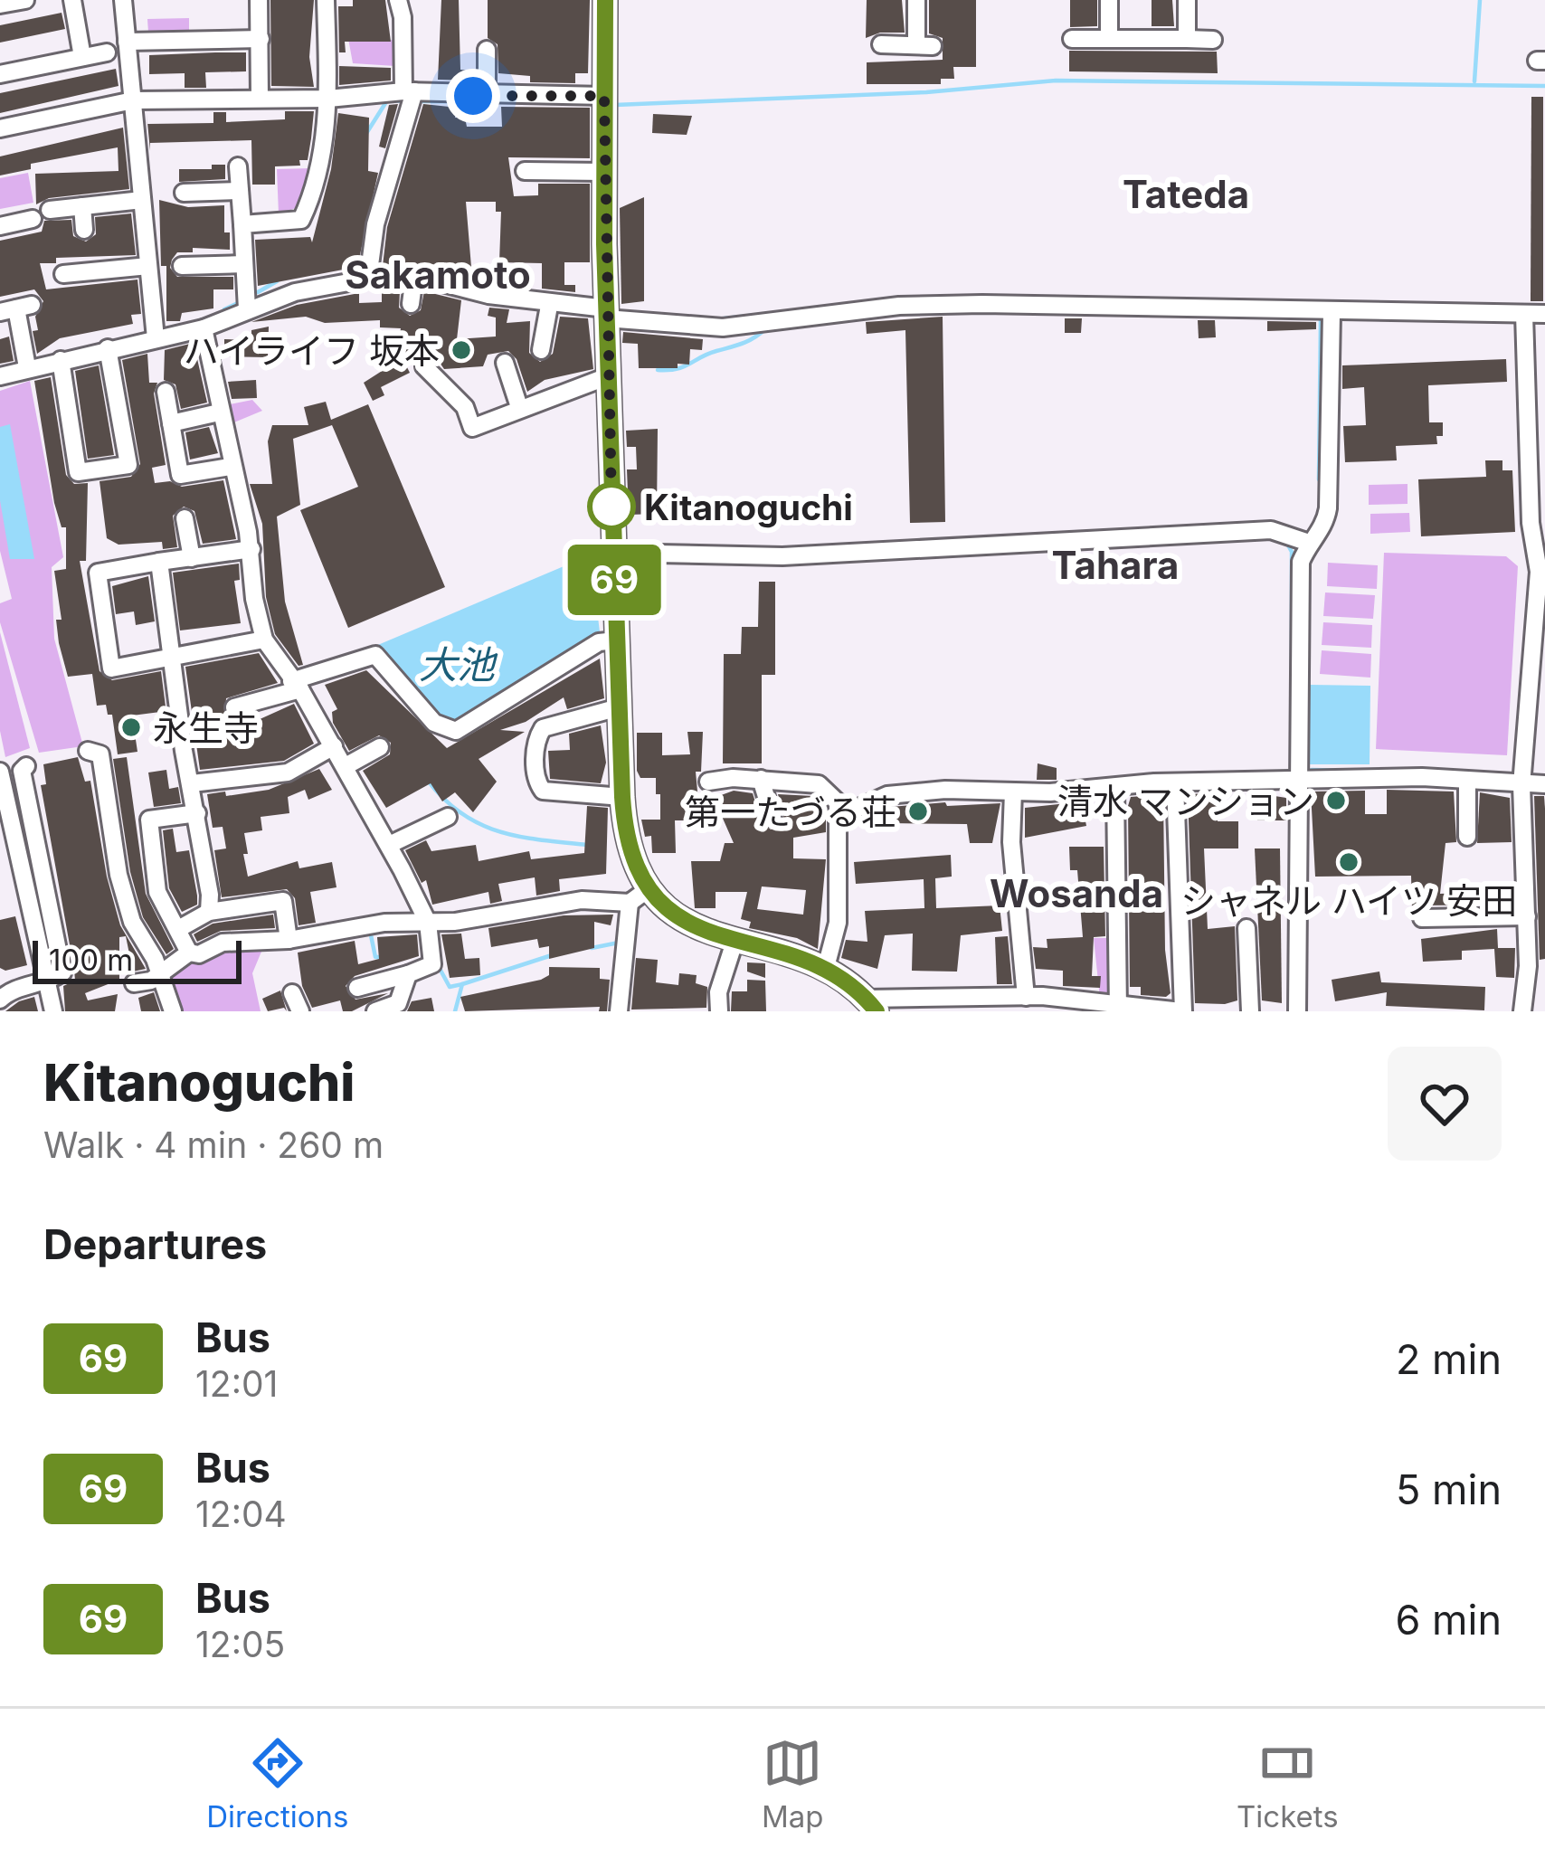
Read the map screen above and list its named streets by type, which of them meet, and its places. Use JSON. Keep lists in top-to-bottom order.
{
  "districts": [
    "Tateda",
    "Sakamoto",
    "Tahara",
    "Wosanda"
  ],
  "water": ["大池"],
  "places": [
    "ハイライフ 坂本",
    "Kitanoguchi",
    "永生寺",
    "清水 マンション",
    "第一たづる荘",
    "シャネル ハイツ 安田"
  ],
  "lines": ["bus line 69"],
  "scale_bar": "100 m",
  "page": {
    "on_map": "69",
    "scale": "100 m",
    "heading": [
      ["Kitanoguchi", "Walk · 4 min · 260 m"],
      "Departures"
    ],
    "list": [
      {
        "mark": "69",
        "name": "Bus",
        "note": "12:01",
        "value": "2 min"
      },
      {
        "mark": "69",
        "name": "Bus",
        "note": "12:04",
        "value": "5 min"
      },
      {
        "mark": "69",
        "name": "Bus",
        "note": "12:05",
        "value": "6 min"
      }
    ],
    "tabs": ["Directions", "Map", "Tickets"]
  }
}
